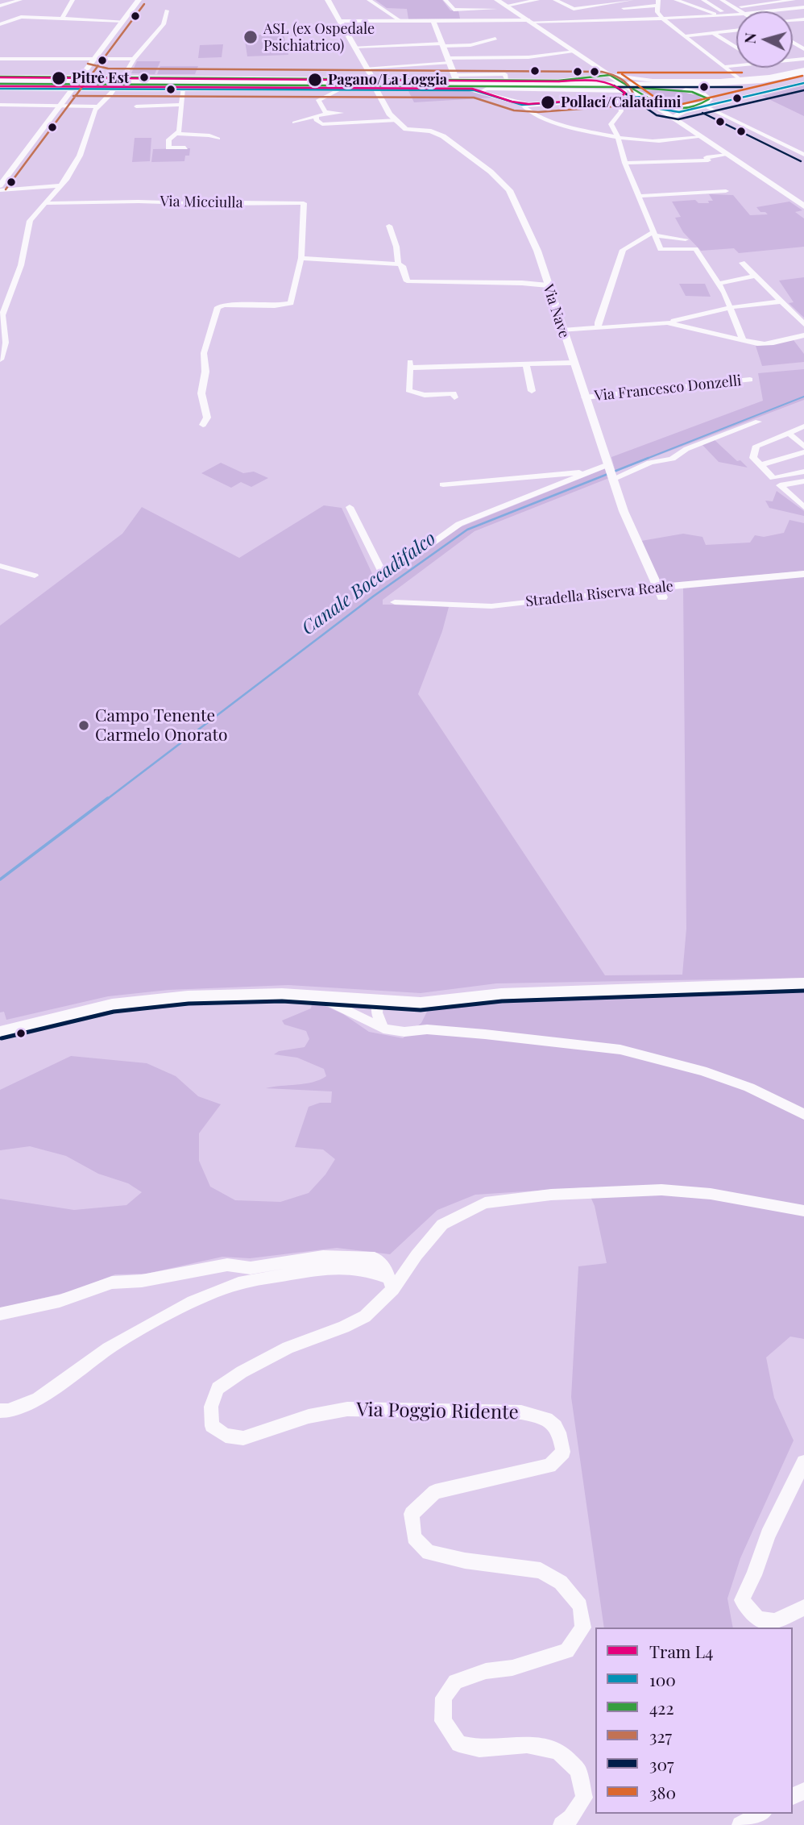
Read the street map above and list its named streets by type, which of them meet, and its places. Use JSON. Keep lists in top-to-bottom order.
{
  "streets": {
    "street": [
      "Via Micciulla",
      "Via Nave",
      "Via Francesco Donzelli",
      "Stradella Riserva Reale",
      "Via Poggio Ridente"
    ]
  },
  "crossings": [
    ["Via Nave", "Via Francesco Donzelli"],
    ["Via Nave", "Stradella Riserva Reale"]
  ],
  "water": ["Canale Boccadifalco"],
  "places": [
    "ASL (ex Ospedale Psichiatrico)",
    "Pitrè Est",
    "Pagano/La Loggia",
    "Pollaci/Calatafimi",
    "Campo Tenente Carmelo Onorato"
  ],
  "lines": [
    "transit line 327",
    "transit line 380",
    "transit line 422",
    "tram line L4",
    "transit line 100",
    "transit line 307"
  ],
  "legend": [
    "Tram L4",
    "100",
    "422",
    "327",
    "307",
    "380"
  ],
  "north": "left"
}
